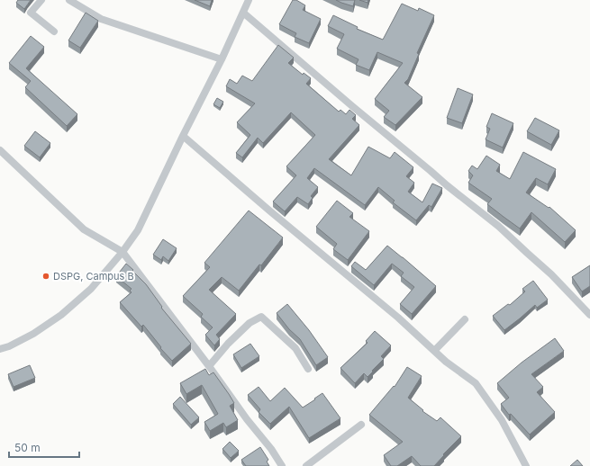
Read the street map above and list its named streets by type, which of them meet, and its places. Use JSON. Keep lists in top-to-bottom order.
{
  "places": ["DSPG, Campus B"],
  "scale_bar": "50 m"
}
